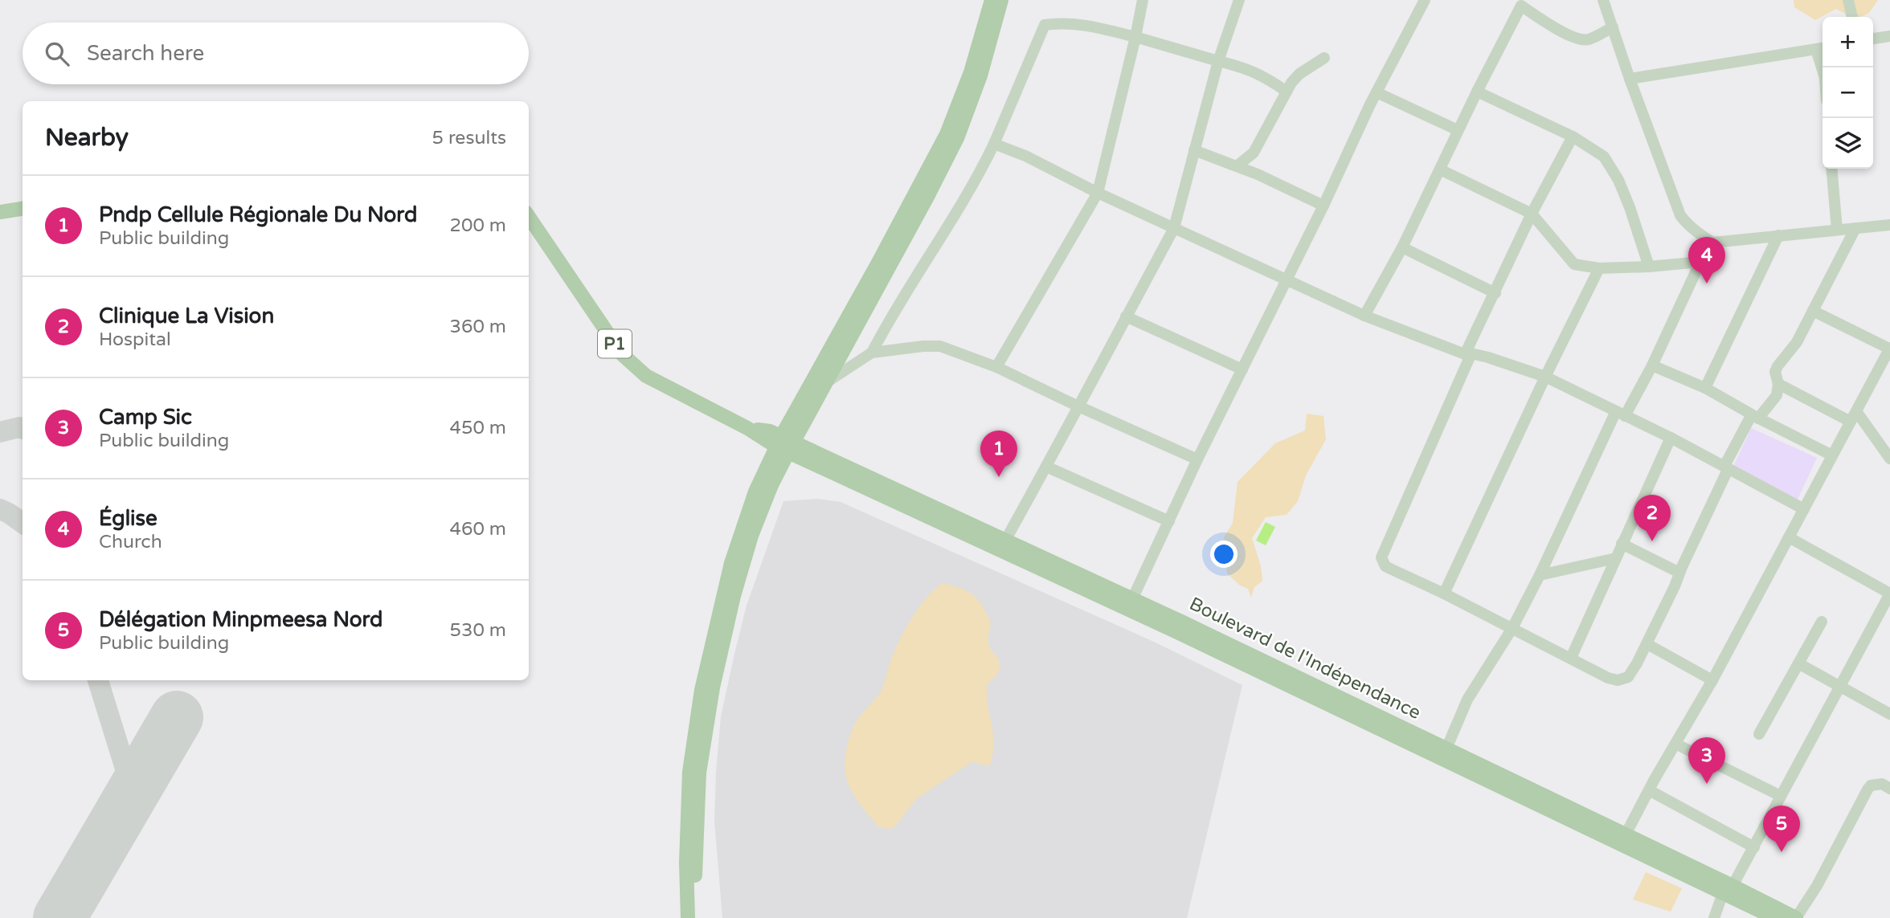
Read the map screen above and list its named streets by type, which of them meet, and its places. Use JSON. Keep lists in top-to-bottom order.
{
  "streets": {
    "main road": ["P1", "Boulevard de l'Indépendance"]
  },
  "crossings": [
    ["P1", "Boulevard de l'Indépendance"]
  ],
  "page": {
    "map_buttons": ["+", "−"],
    "search": "Search here",
    "heading": ["Nearby", "5 results"],
    "list": [
      {
        "mark": "1",
        "name": "Pndp Cellule Régionale Du Nord",
        "note": "Public building",
        "value": "200 m"
      },
      {
        "mark": "2",
        "name": "Clinique La Vision",
        "note": "Hospital",
        "value": "360 m"
      },
      {
        "mark": "3",
        "name": "Camp Sic",
        "note": "Public building",
        "value": "450 m"
      },
      {
        "mark": "4",
        "name": "Église",
        "note": "Church",
        "value": "460 m"
      },
      {
        "mark": "5",
        "name": "Délégation Minpmeesa Nord",
        "note": "Public building",
        "value": "530 m"
      }
    ],
    "pins": [
      "4",
      "1",
      "2",
      "3",
      "5"
    ]
  }
}
